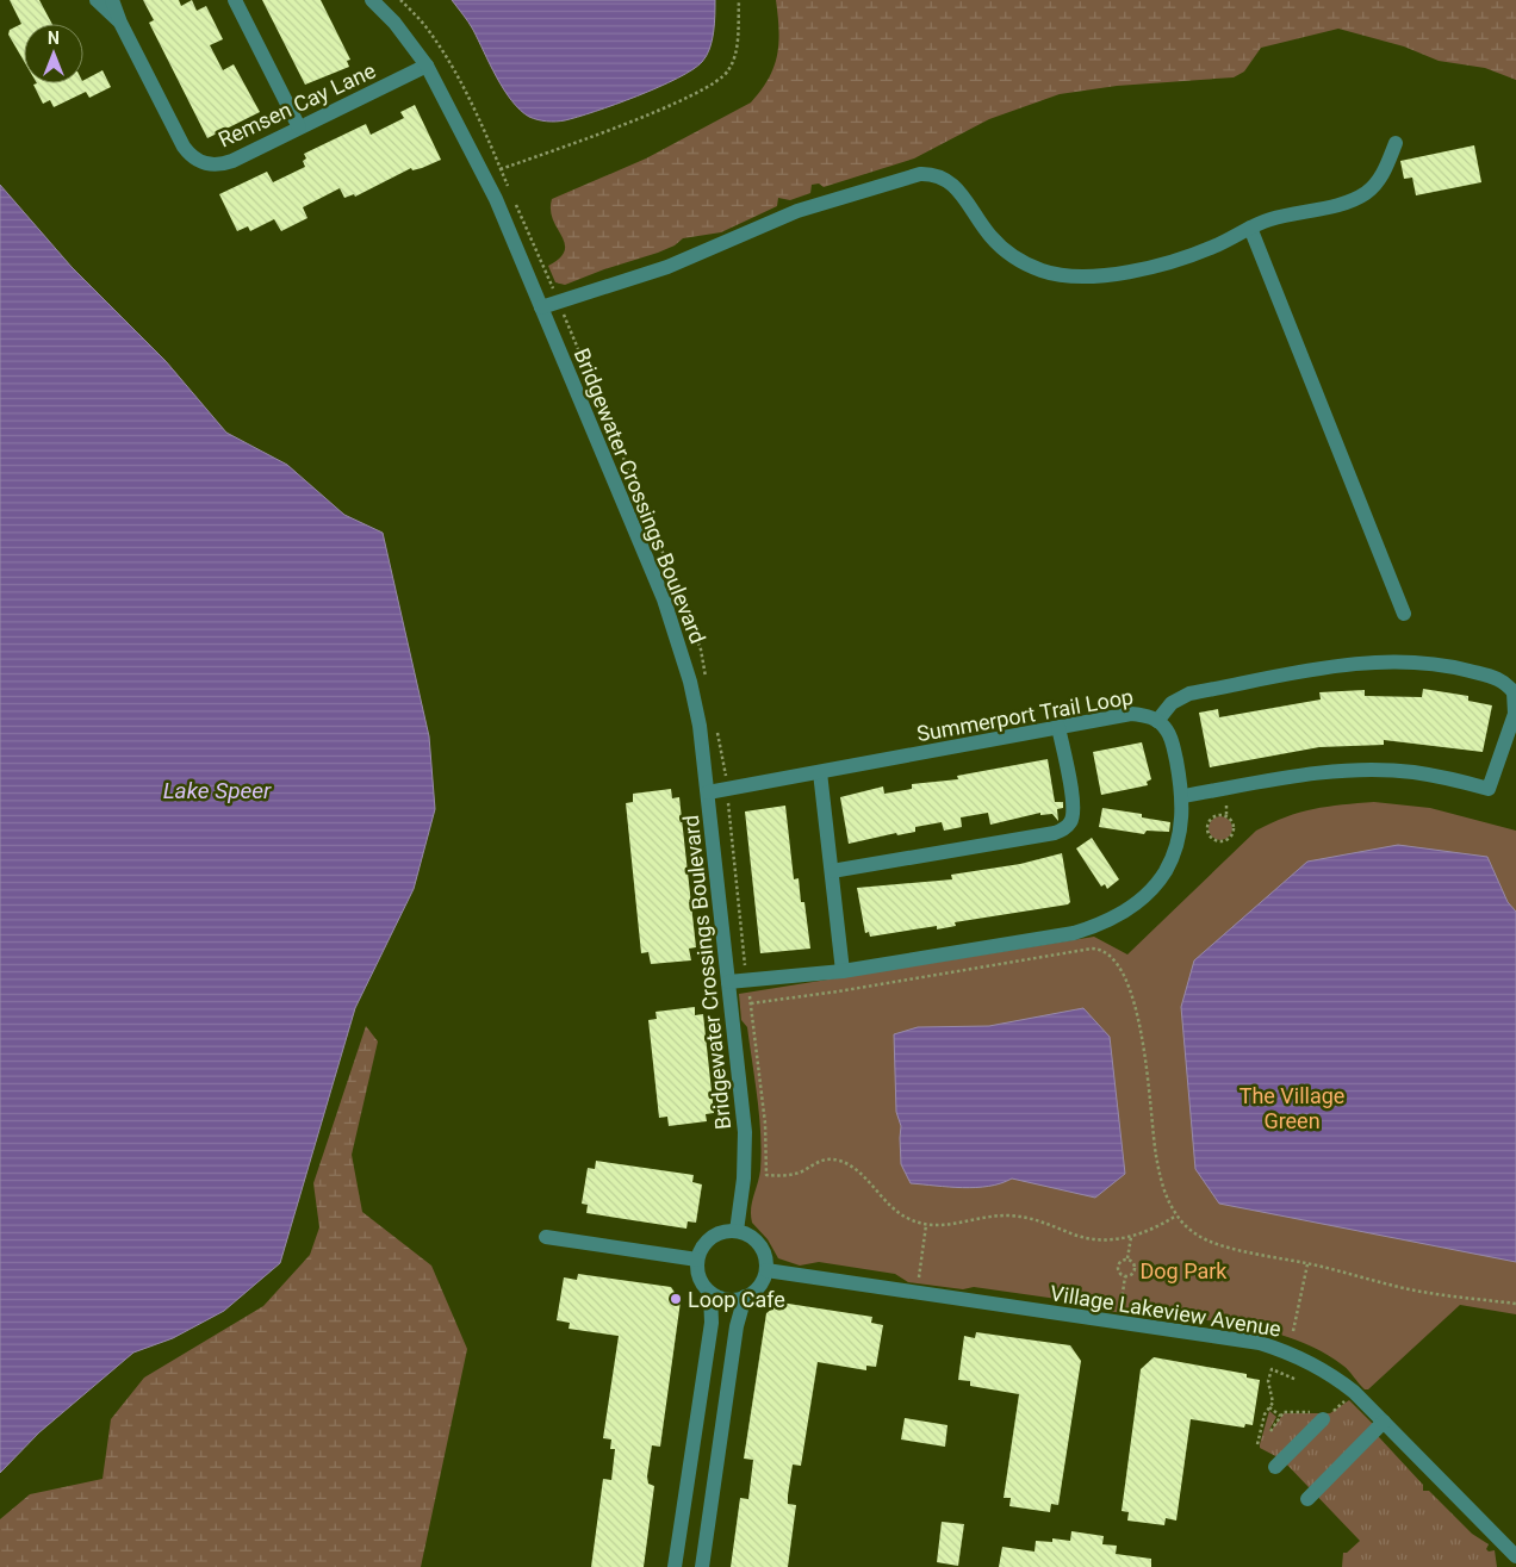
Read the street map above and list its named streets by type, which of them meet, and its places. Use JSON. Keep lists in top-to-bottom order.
{
  "streets": {
    "street": [
      "Remsen Cay Lane",
      "Bridgewater Crossings Boulevard",
      "Summerport Trail Loop",
      "Village Lakeview Avenue"
    ]
  },
  "crossings": [
    ["Remsen Cay Lane", "Bridgewater Crossings Boulevard"],
    ["Bridgewater Crossings Boulevard", "Summerport Trail Loop"],
    ["Bridgewater Crossings Boulevard", "Village Lakeview Avenue"]
  ],
  "water": ["Lake Speer"],
  "parks": ["The Village Green", "Dog Park"],
  "places": ["Loop Cafe"],
  "north": "top"
}
